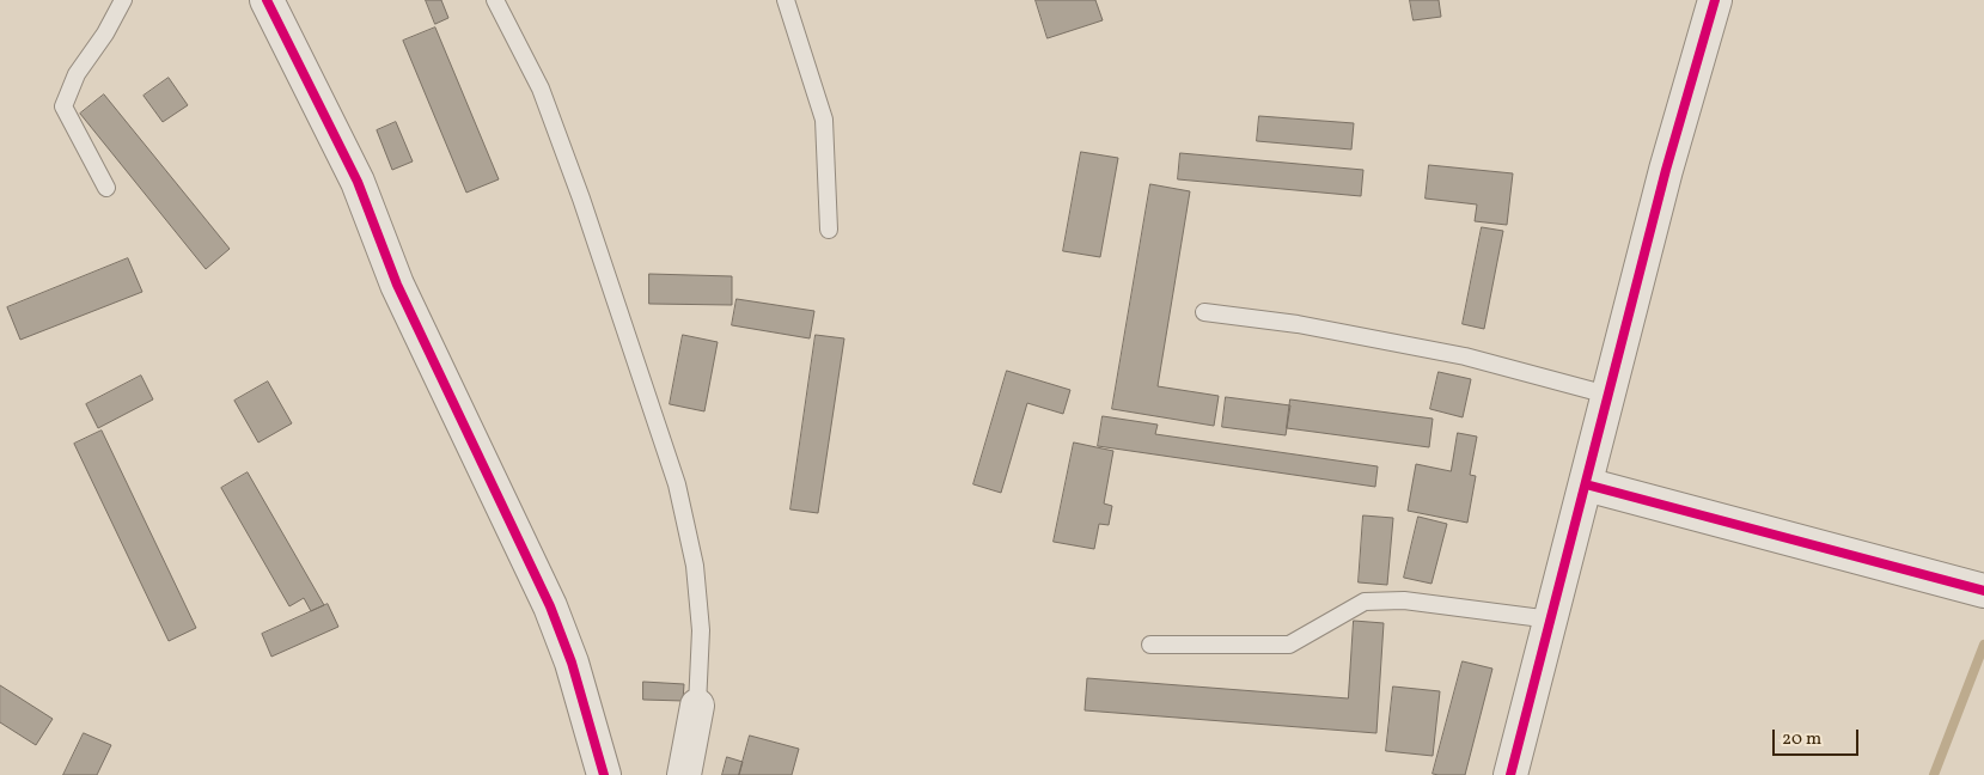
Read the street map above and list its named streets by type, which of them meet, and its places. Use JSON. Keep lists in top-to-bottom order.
{
  "scale_bar": "20 m"
}
